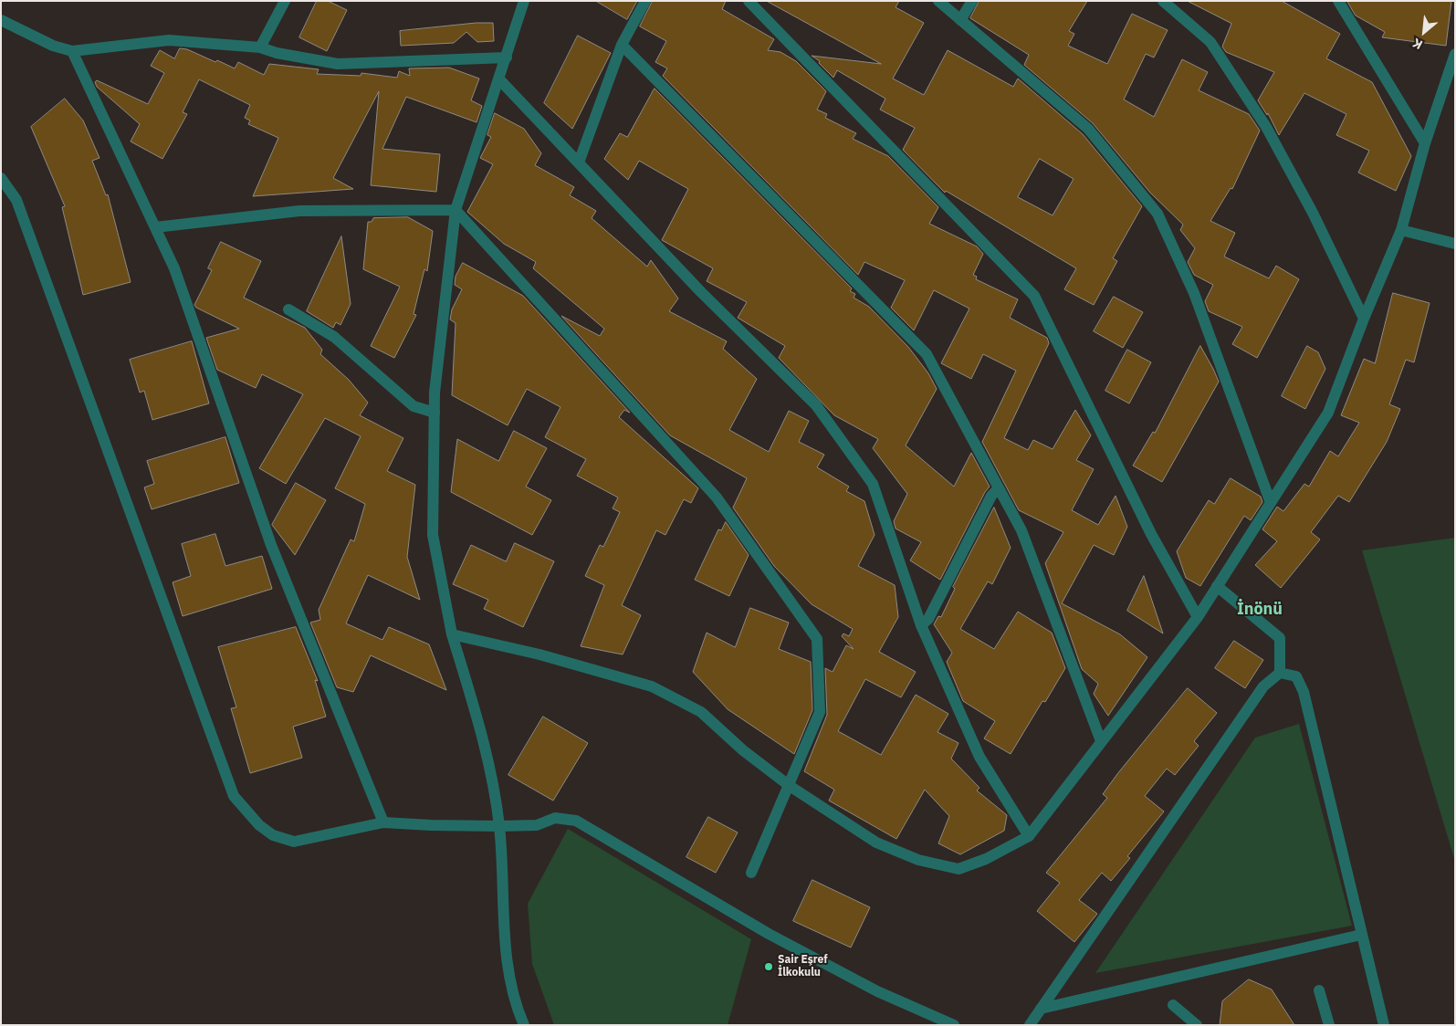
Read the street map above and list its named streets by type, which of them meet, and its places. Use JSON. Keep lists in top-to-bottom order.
{
  "districts": ["İnönü"],
  "places": ["Şair Eşref İlkokulu"],
  "north": "bottom left"
}
